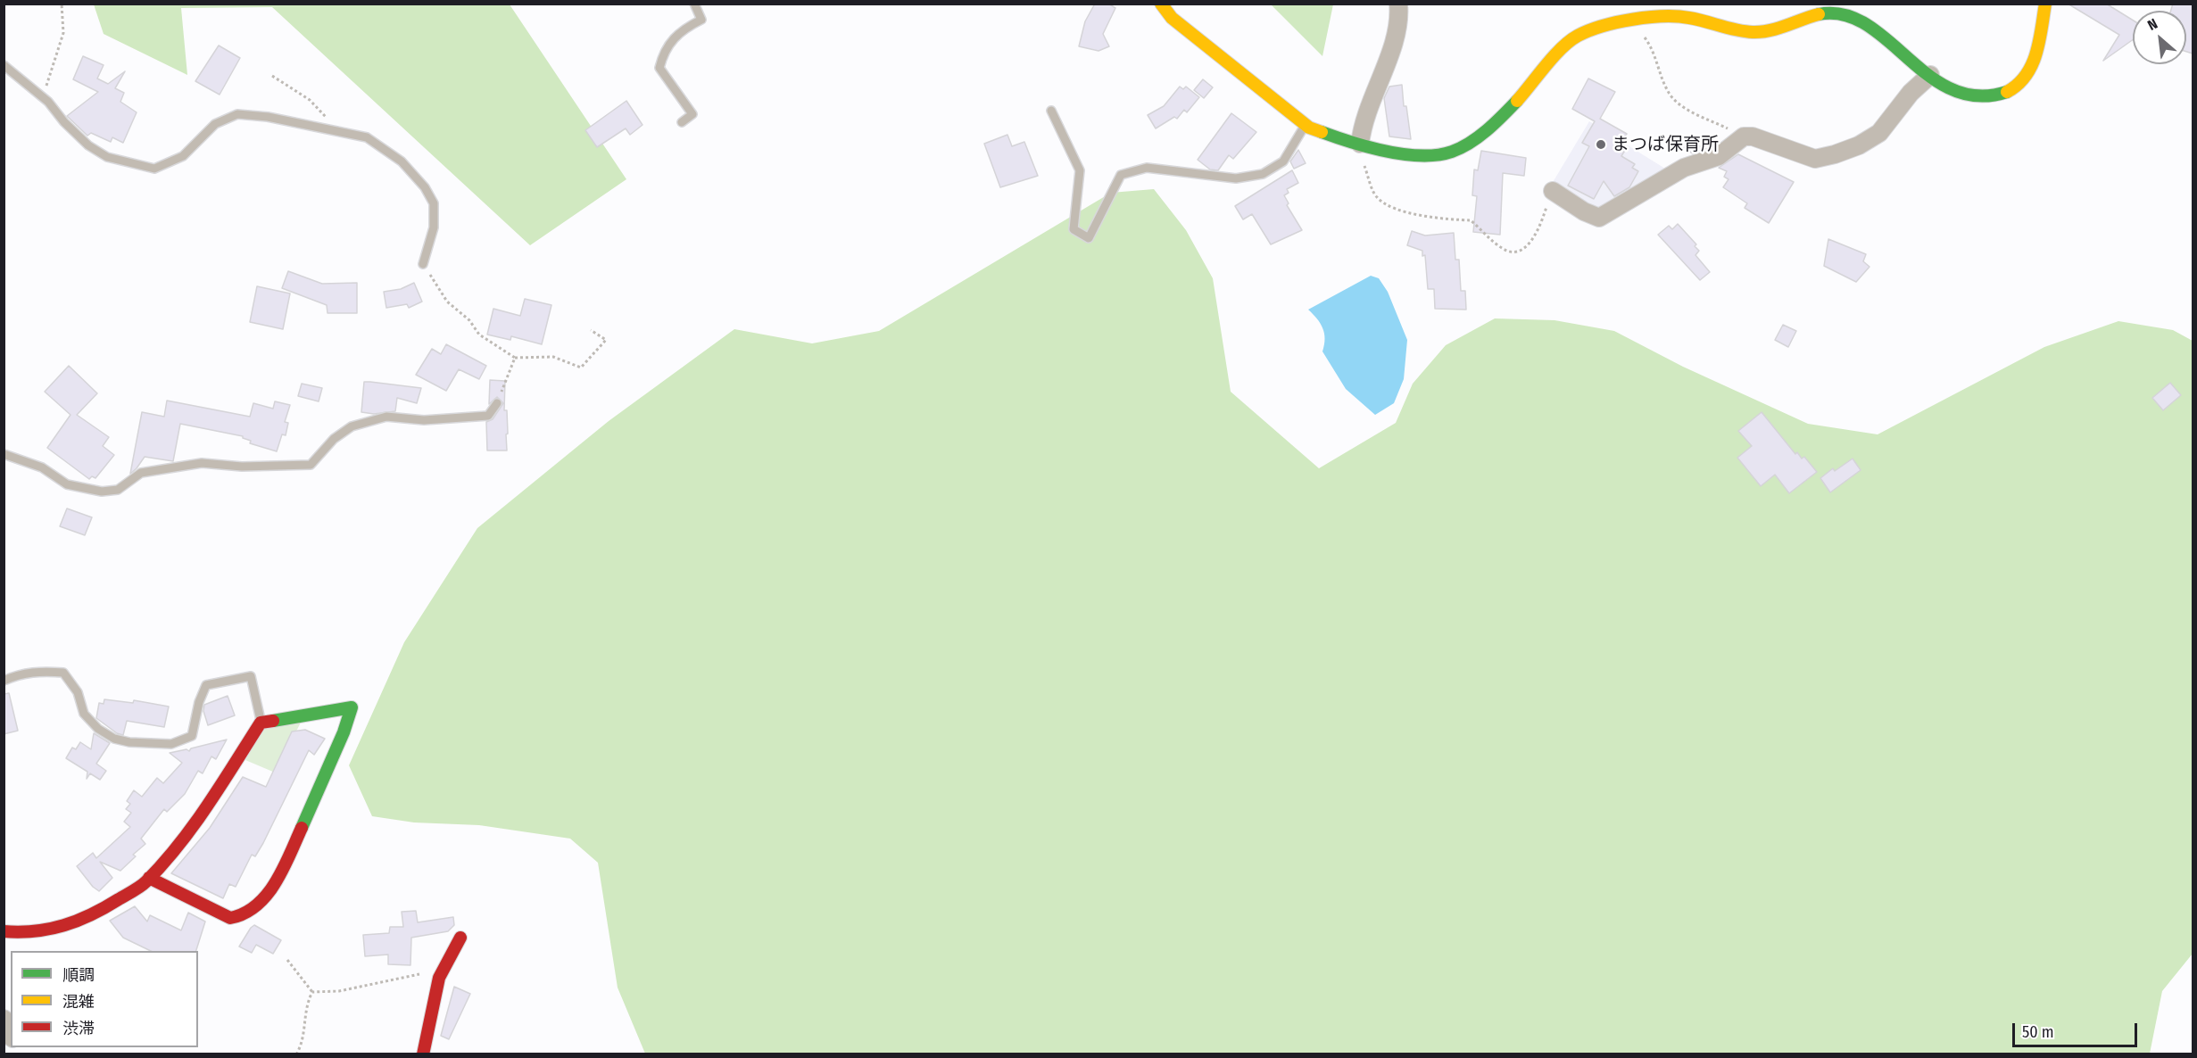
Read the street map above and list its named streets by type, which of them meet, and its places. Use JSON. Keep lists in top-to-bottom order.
{
  "places": ["まつば保育所"],
  "legend": ["順調", "混雑", "渋滞"],
  "scale_bar": "50 m",
  "north": "top left"
}
